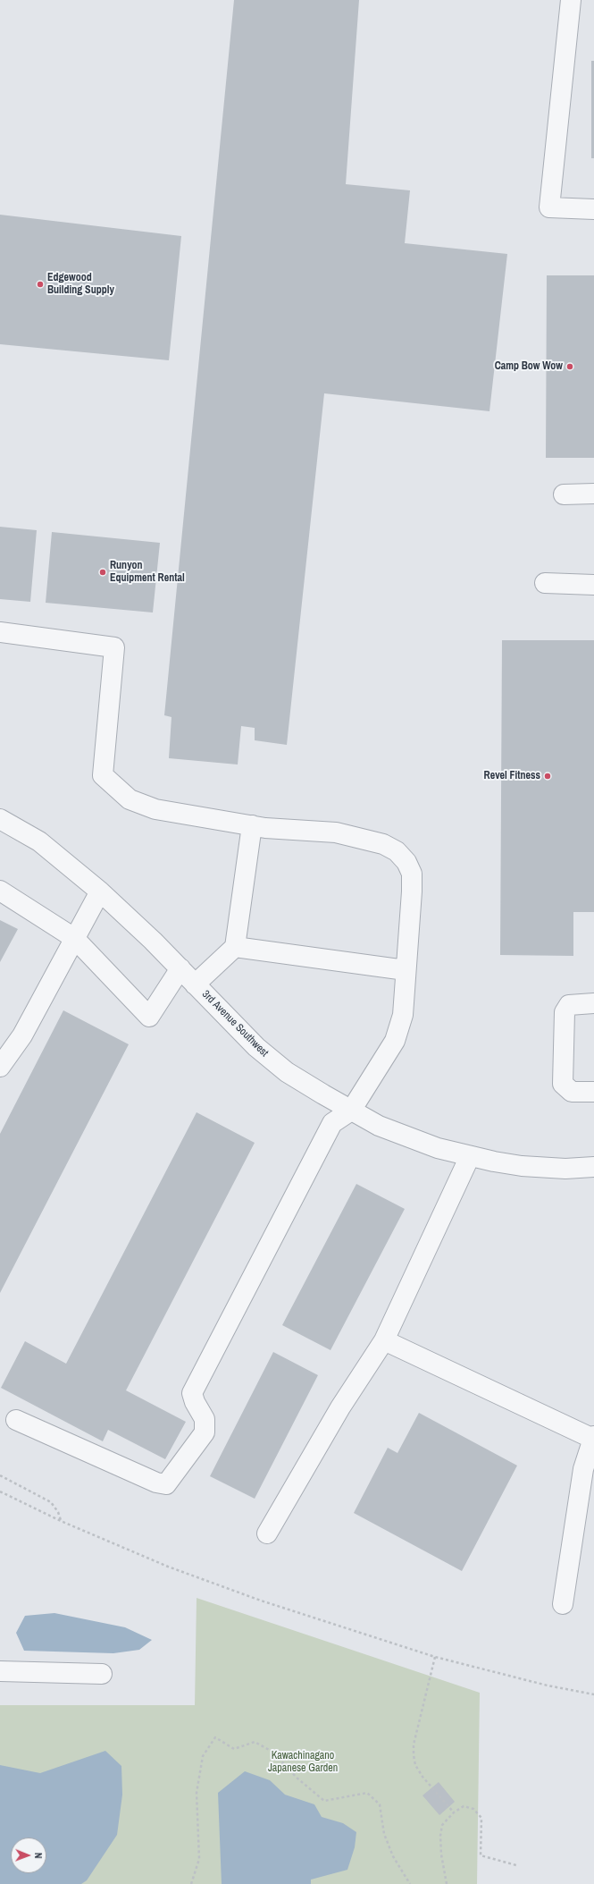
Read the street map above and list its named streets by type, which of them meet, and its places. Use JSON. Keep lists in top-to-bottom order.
{
  "streets": {
    "street": ["3rd Avenue Southwest"]
  },
  "parks": ["Kawachinagano Japanese Garden"],
  "places": [
    "Edgewood Building Supply",
    "Camp Bow Wow",
    "Runyon Equipment Rental",
    "Revel Fitness"
  ],
  "north": "right"
}
